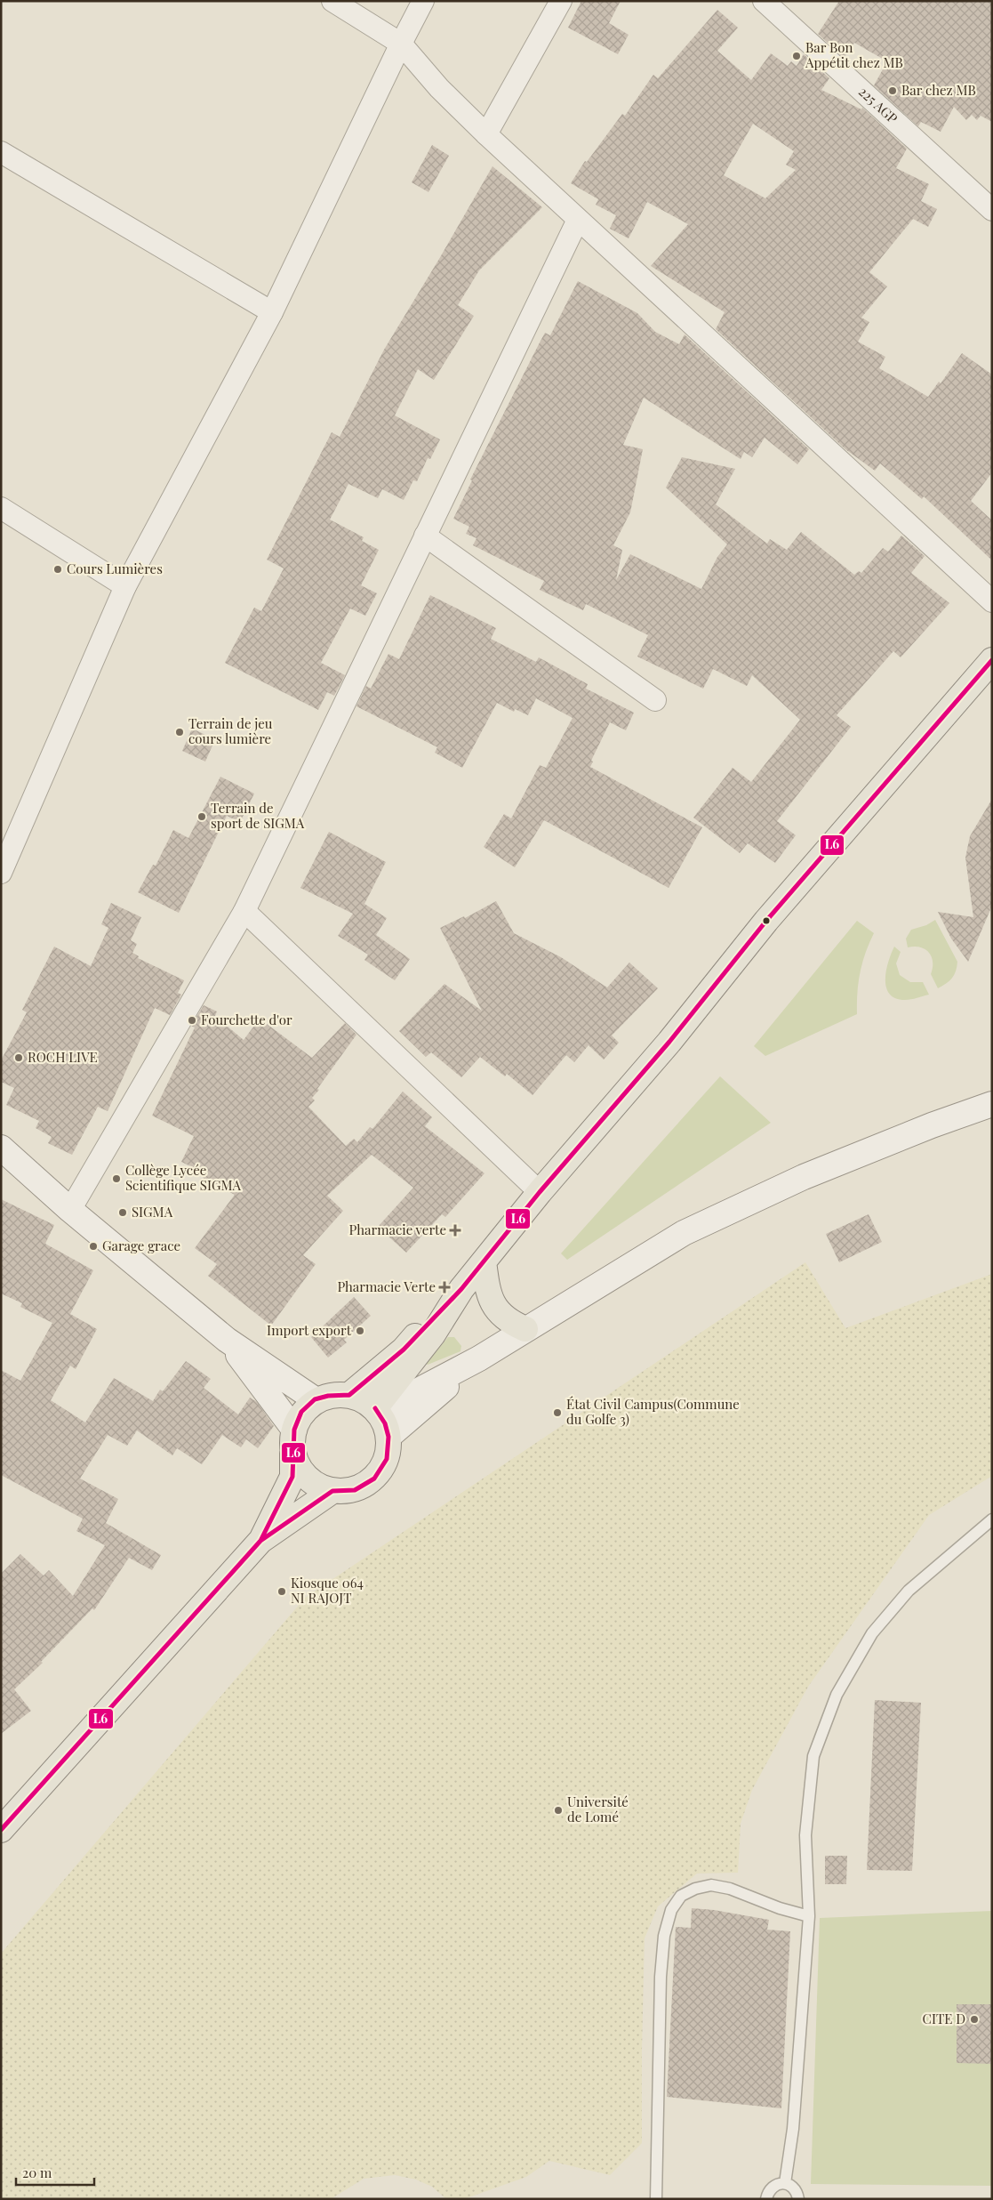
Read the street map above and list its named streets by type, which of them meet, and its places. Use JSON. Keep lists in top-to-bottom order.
{
  "streets": {
    "street": ["225 AGP"]
  },
  "places": {
    "other": [
      "Bar Bon Appétit chez MB",
      "Bar chez MB",
      "Cours Lumières",
      "Terrain de jeu cours lumière",
      "Terrain de sport de SIGMA",
      "Fourchette d'or",
      "ROCH LIVE",
      "Collège Lycée Scientifique SIGMA",
      "SIGMA",
      "Garage grace",
      "Import export",
      "État Civil Campus(Commune du Golfe 3)",
      "Kiosque 064 NI RAJOJT",
      "Université de Lomé",
      "CITE D"
    ],
    "health": ["Pharmacie verte", "Pharmacie Verte"]
  },
  "lines": ["transit line L6"],
  "scale_bar": "20 m"
}
